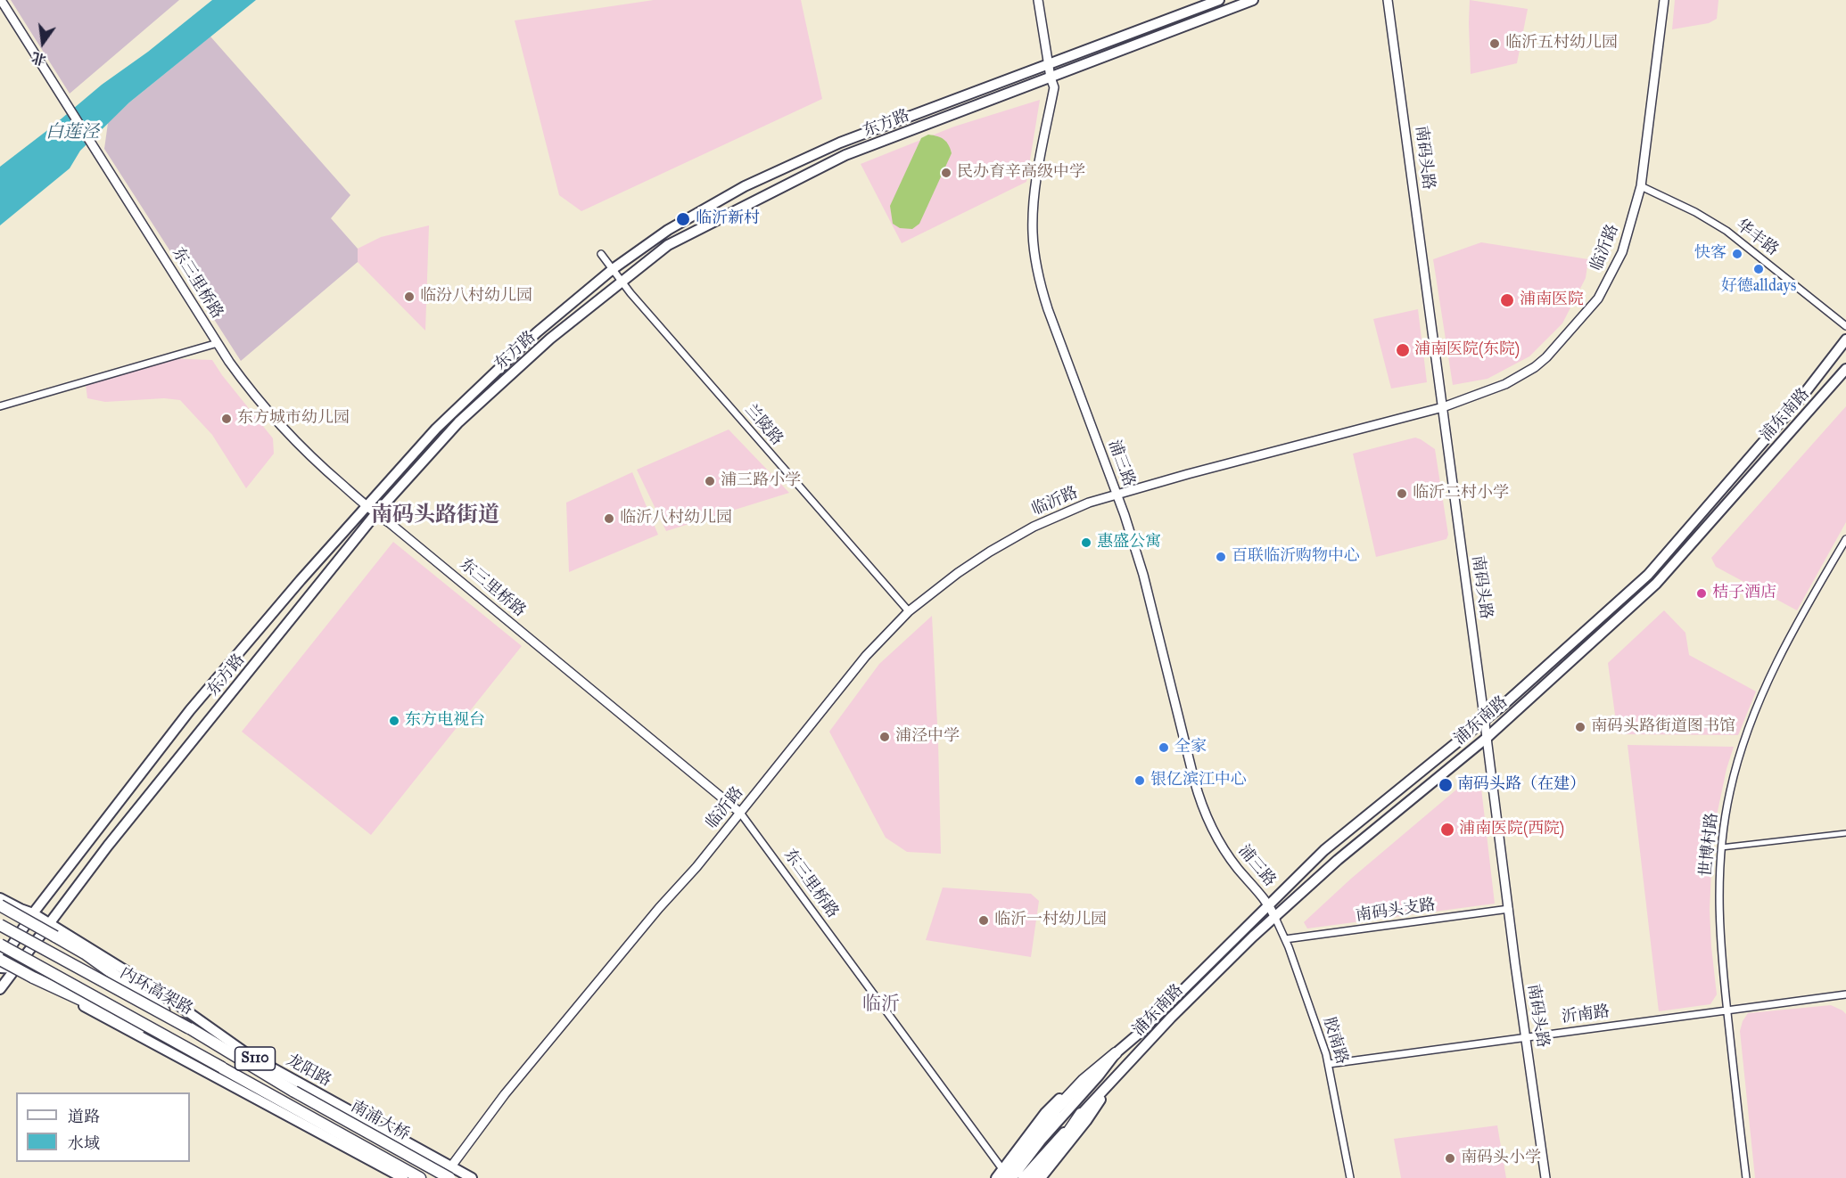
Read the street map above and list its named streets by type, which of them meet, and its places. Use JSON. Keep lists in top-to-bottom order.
{
  "streets": {
    "highway": ["内环高架路", "南浦大桥"],
    "main road": [
      "东方路",
      "浦东南路",
      "S110",
      "龙阳路"
    ],
    "street": [
      "南码头路",
      "华丰路",
      "临沂路",
      "东三里桥路",
      "兰陵路",
      "浦三路",
      "世博村路",
      "南码头支路",
      "沂南路",
      "胶南路"
    ]
  },
  "crossings": [
    ["东方路", "东三里桥路"],
    ["东方路", "兰陵路"],
    ["东方路", "浦三路"],
    ["东方路", "S110"],
    ["东方路", "龙阳路"],
    ["南码头路", "临沂路"],
    ["南码头路", "浦东南路"],
    ["南码头路", "南码头支路"],
    ["南码头路", "沂南路"],
    ["华丰路", "临沂路"],
    ["临沂路", "东三里桥路"],
    ["临沂路", "兰陵路"],
    ["临沂路", "浦三路"],
    ["临沂路", "龙阳路"],
    ["东三里桥路", "浦东南路"],
    ["浦东南路", "浦三路"],
    ["浦东南路", "胶南路"],
    ["浦三路", "胶南路"],
    ["世博村路", "沂南路"],
    ["南码头支路", "胶南路"],
    ["内环高架路", "南浦大桥"],
    ["沂南路", "胶南路"]
  ],
  "districts": ["南码头路街道", "临沂"],
  "water": ["白莲泾"],
  "places": [
    "临沂五村幼儿园",
    "民办育辛高级中学",
    "临沂新村",
    "快客",
    "好德alldays",
    "临汾八村幼儿园",
    "浦南医院",
    "浦南医院(东院)",
    "东方城市幼儿园",
    "浦三路小学",
    "临沂二村小学",
    "临沂八村幼儿园",
    "惠盛公寓",
    "百联临沂购物中心",
    "桔子酒店",
    "东方电视台",
    "南码头路街道图书馆",
    "浦泾中学",
    "全家",
    "银亿滨江中心",
    "南码头路（在建）",
    "浦南医院(西院)",
    "临沂一村幼儿园",
    "南码头小学"
  ],
  "legend": ["道路", "水域"],
  "north": "bottom"
}
